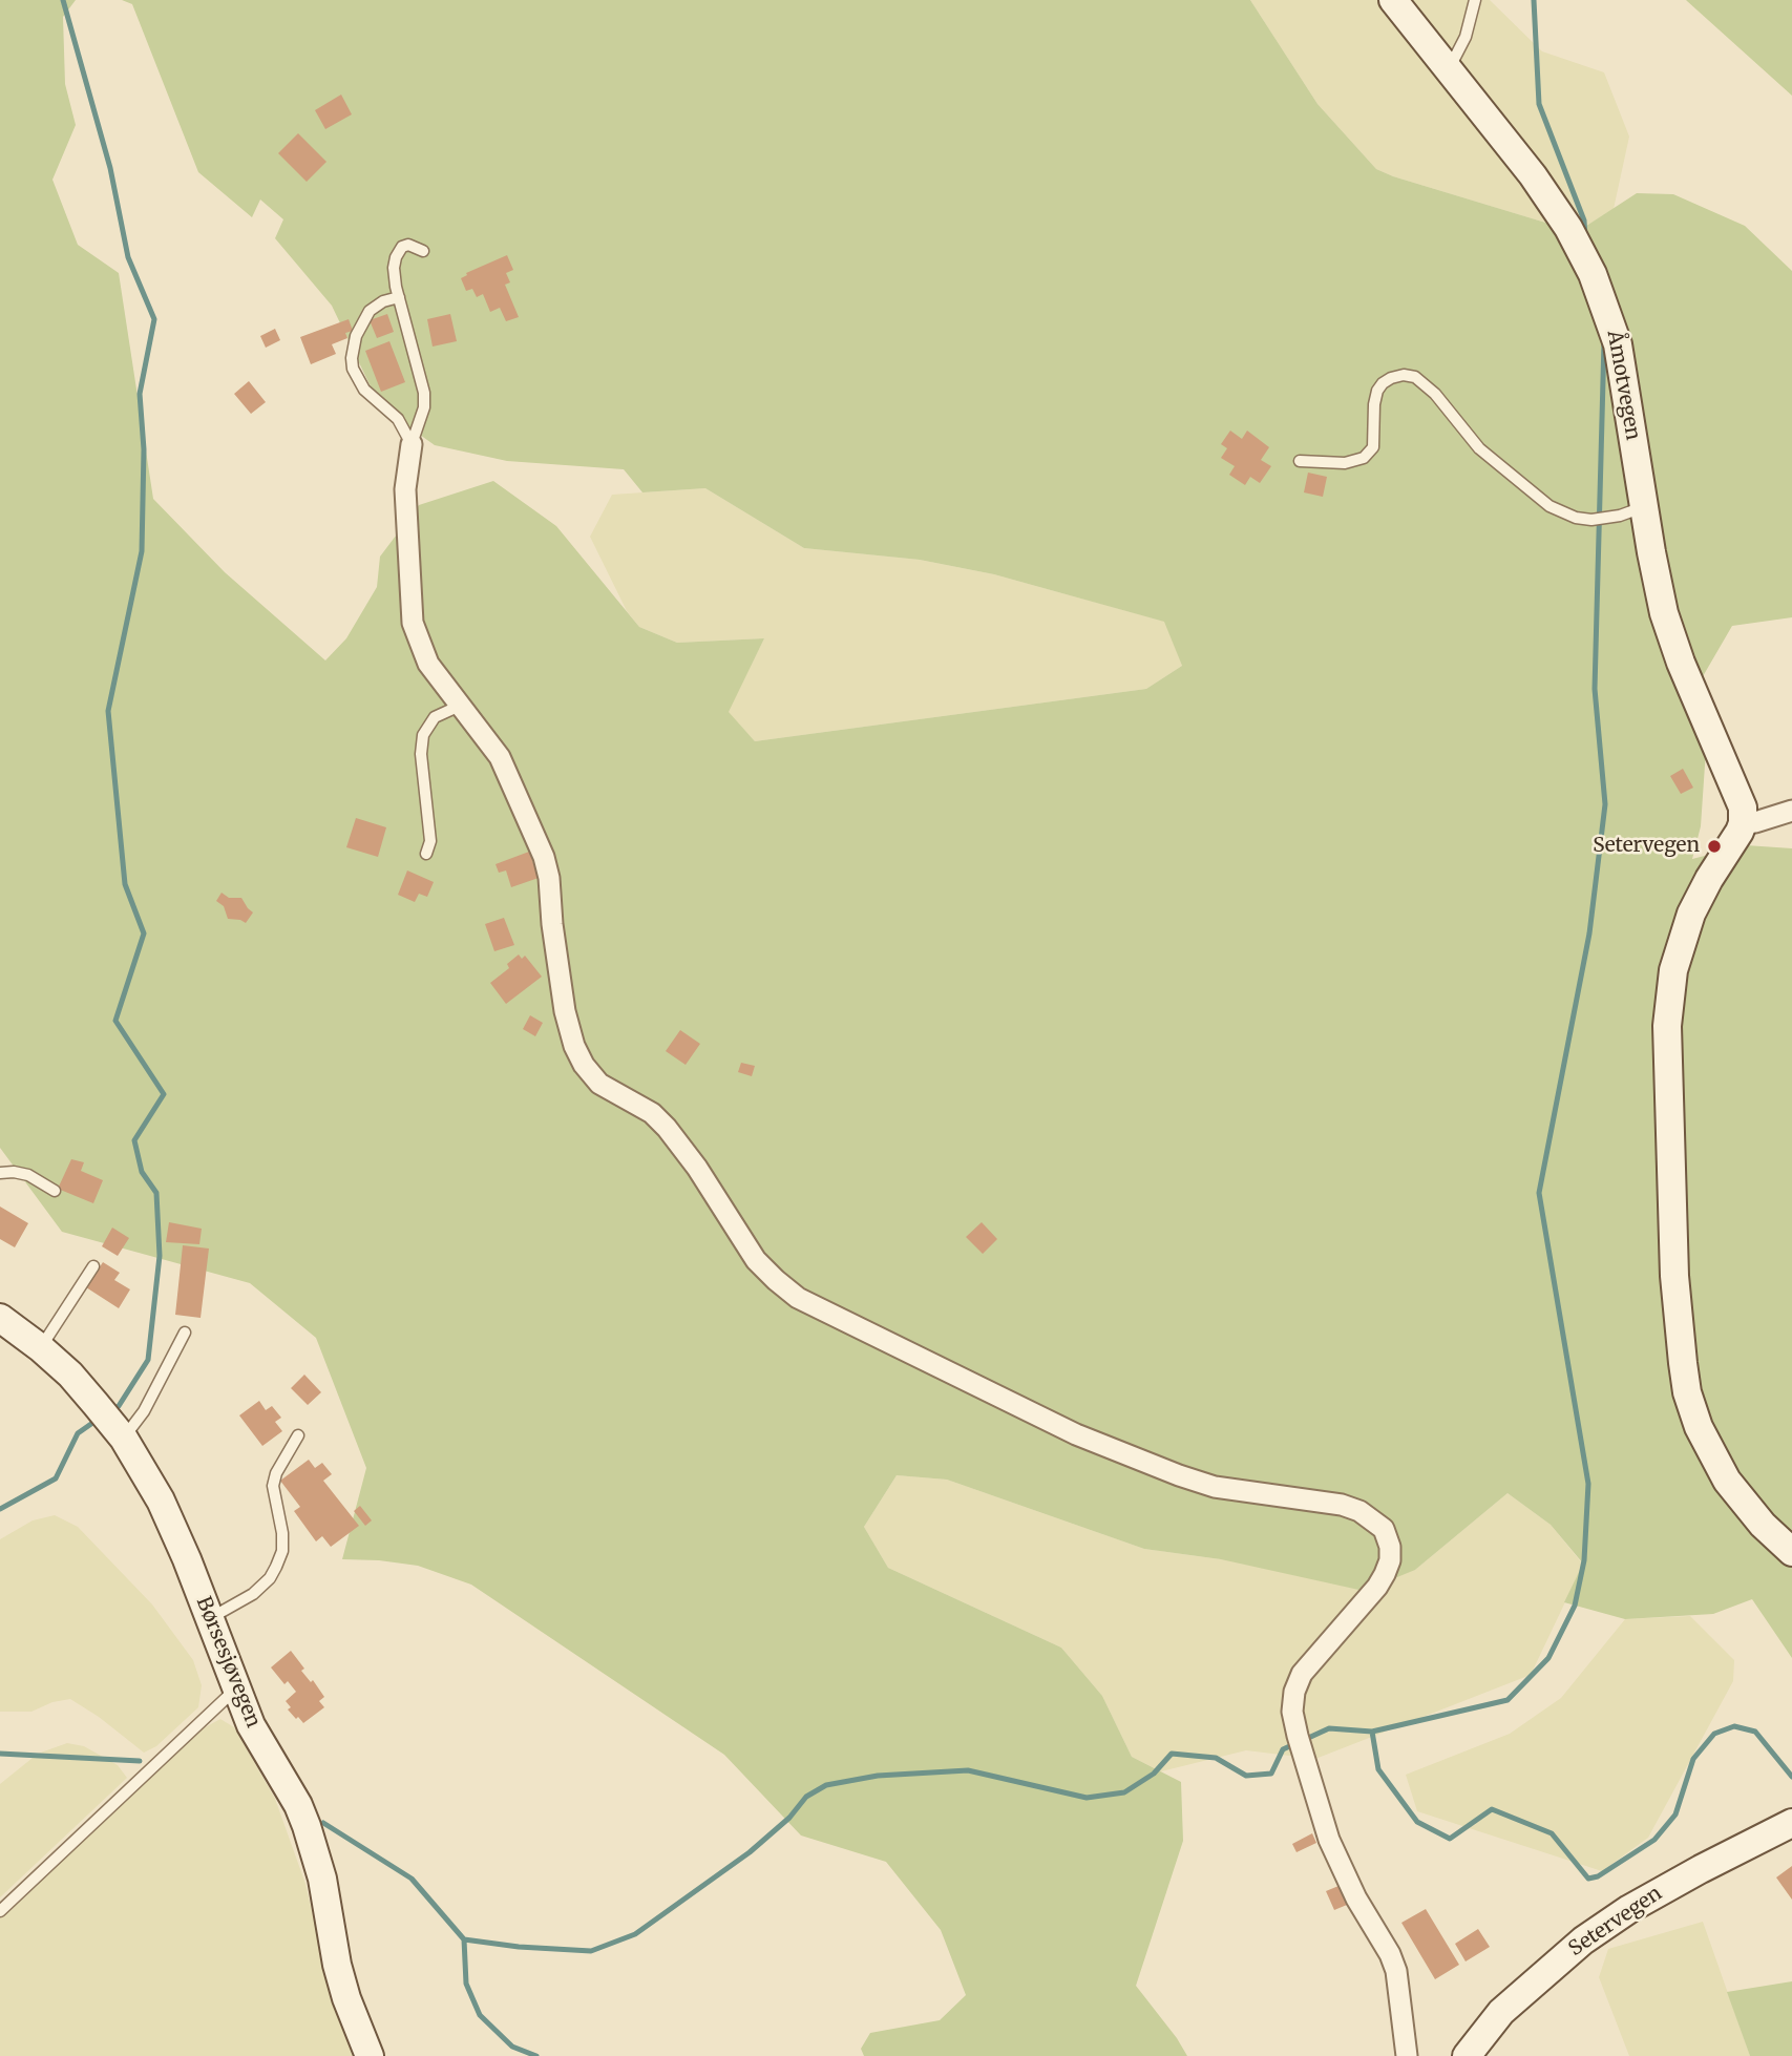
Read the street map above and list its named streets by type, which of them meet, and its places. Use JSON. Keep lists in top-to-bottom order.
{
  "streets": {
    "main road": ["Åmotvegen", "Børsesjøvegen", "Setervegen"]
  },
  "places": ["Setervegen"]
}
